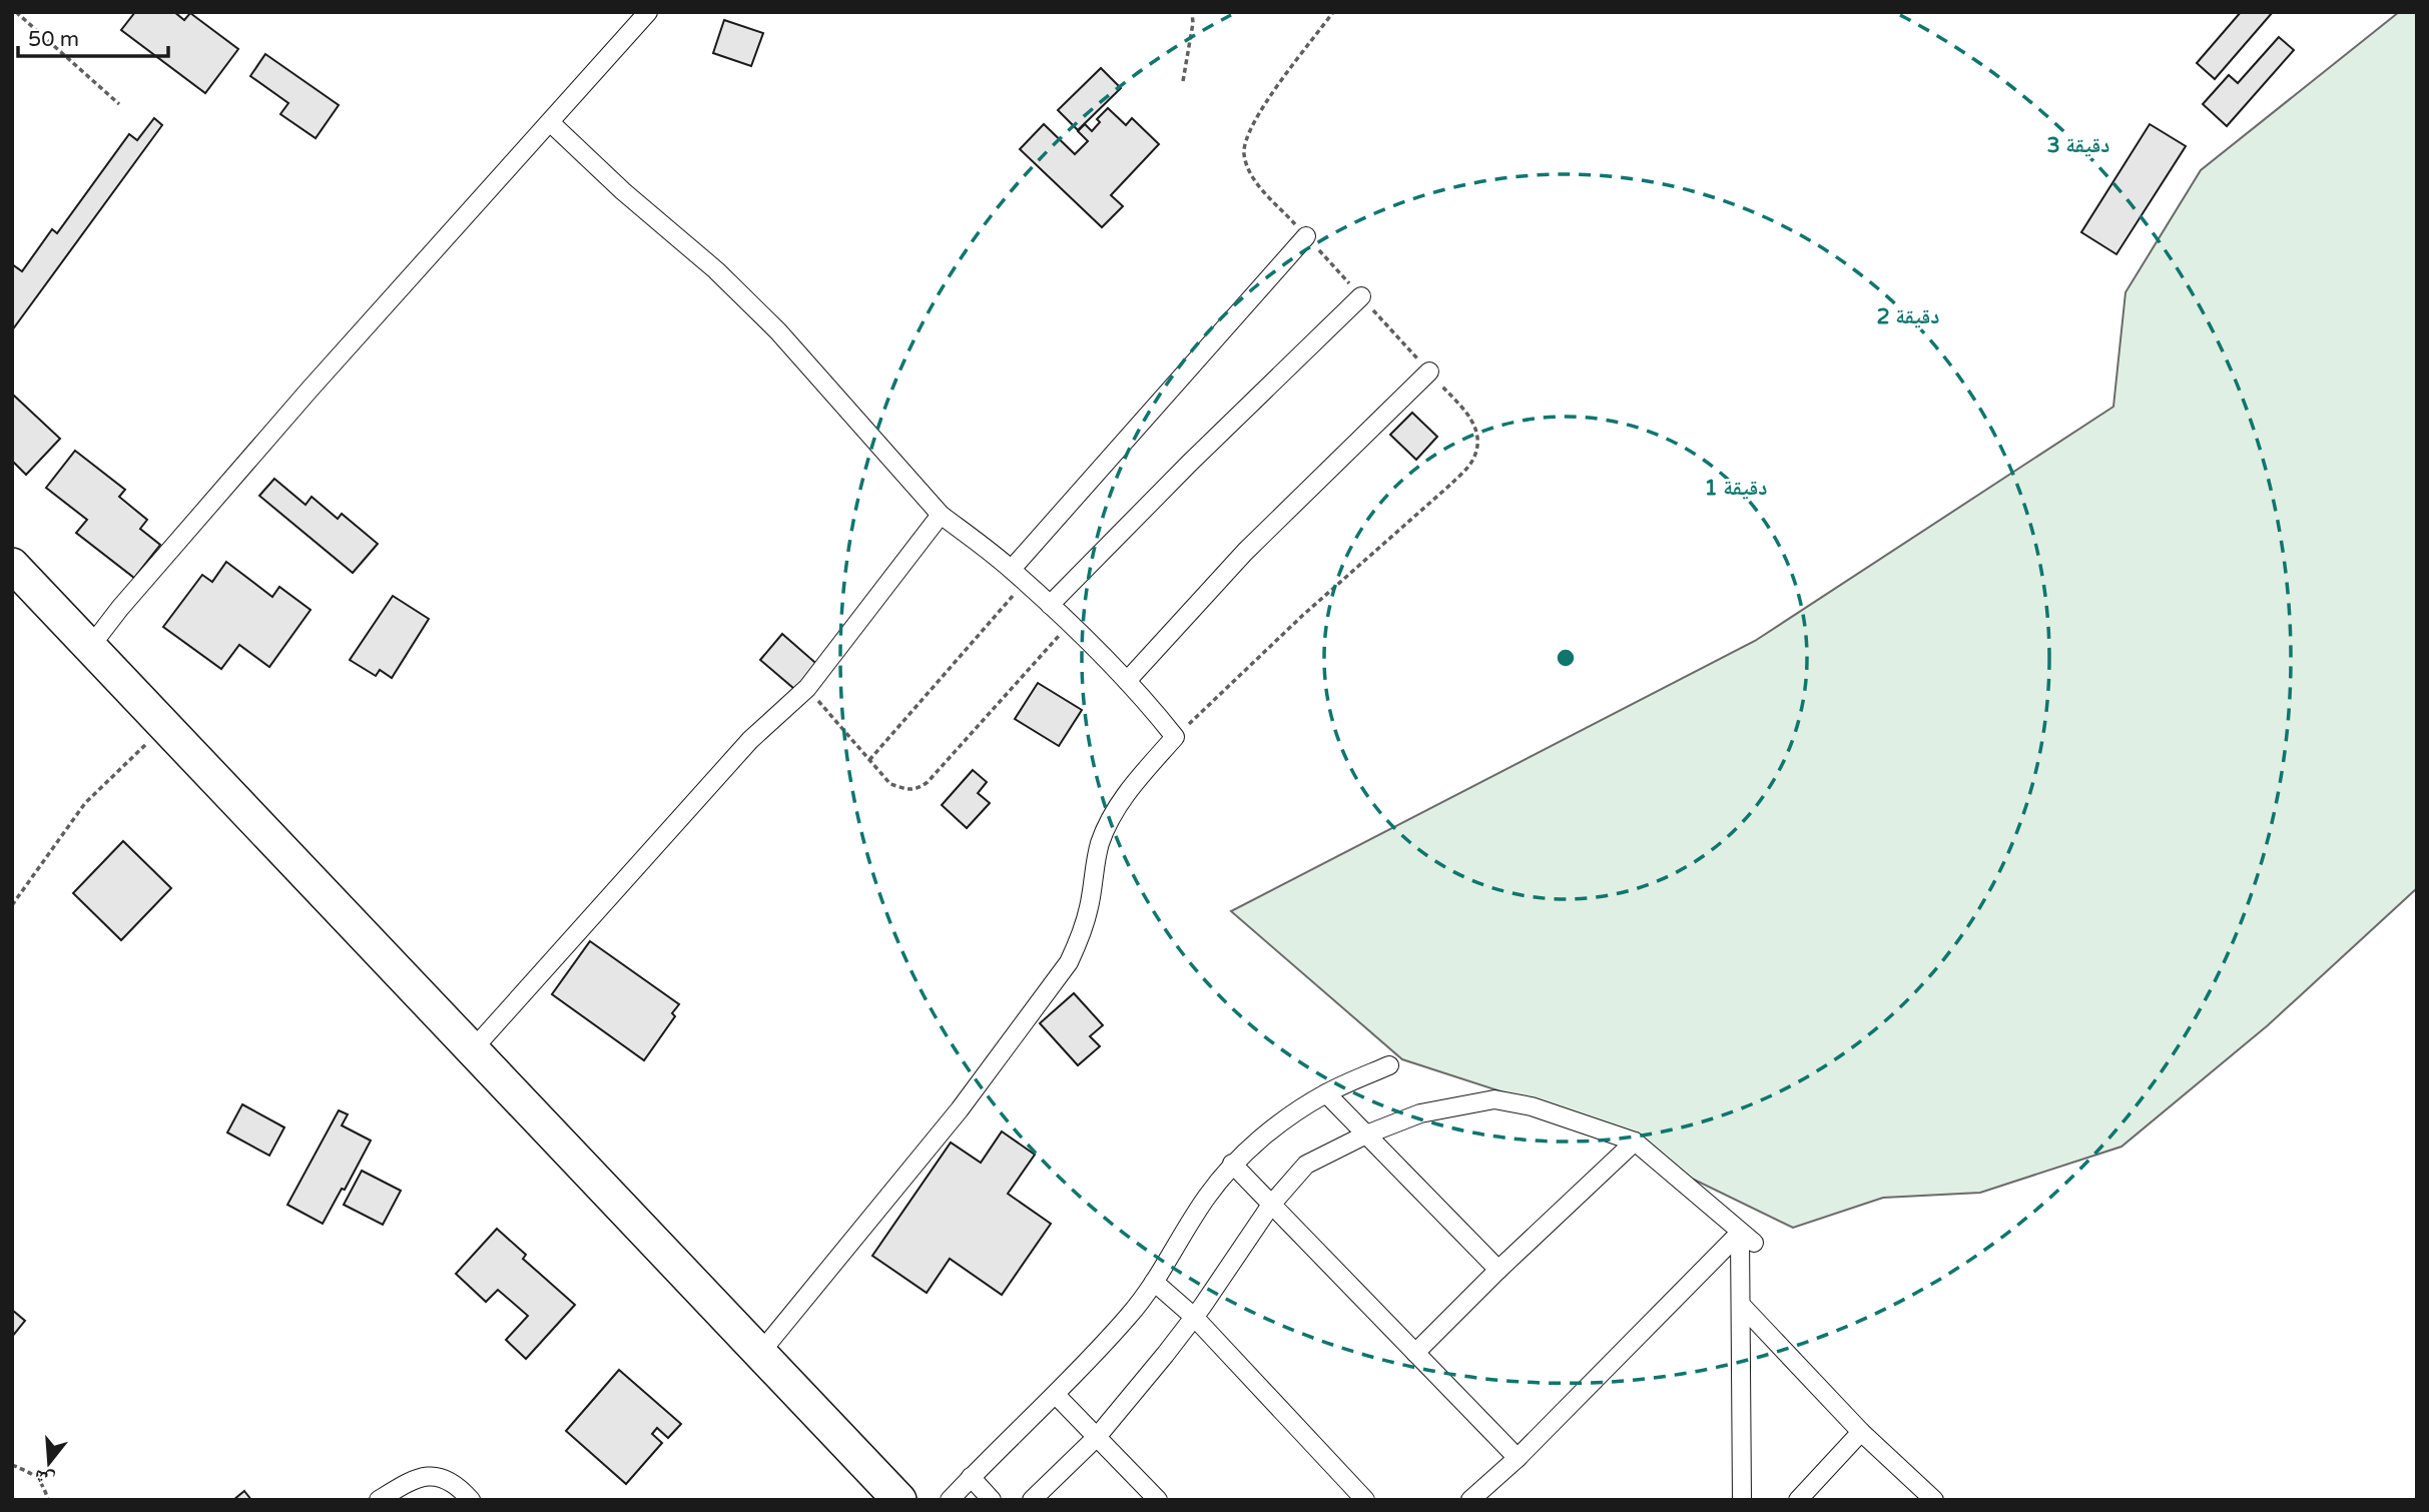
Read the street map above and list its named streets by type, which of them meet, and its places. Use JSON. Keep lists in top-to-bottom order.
{
  "scale_bar": "50 m",
  "north": "bottom",
  "rings": ["3 دقيقة", "2 دقيقة", "1 دقيقة"]
}
